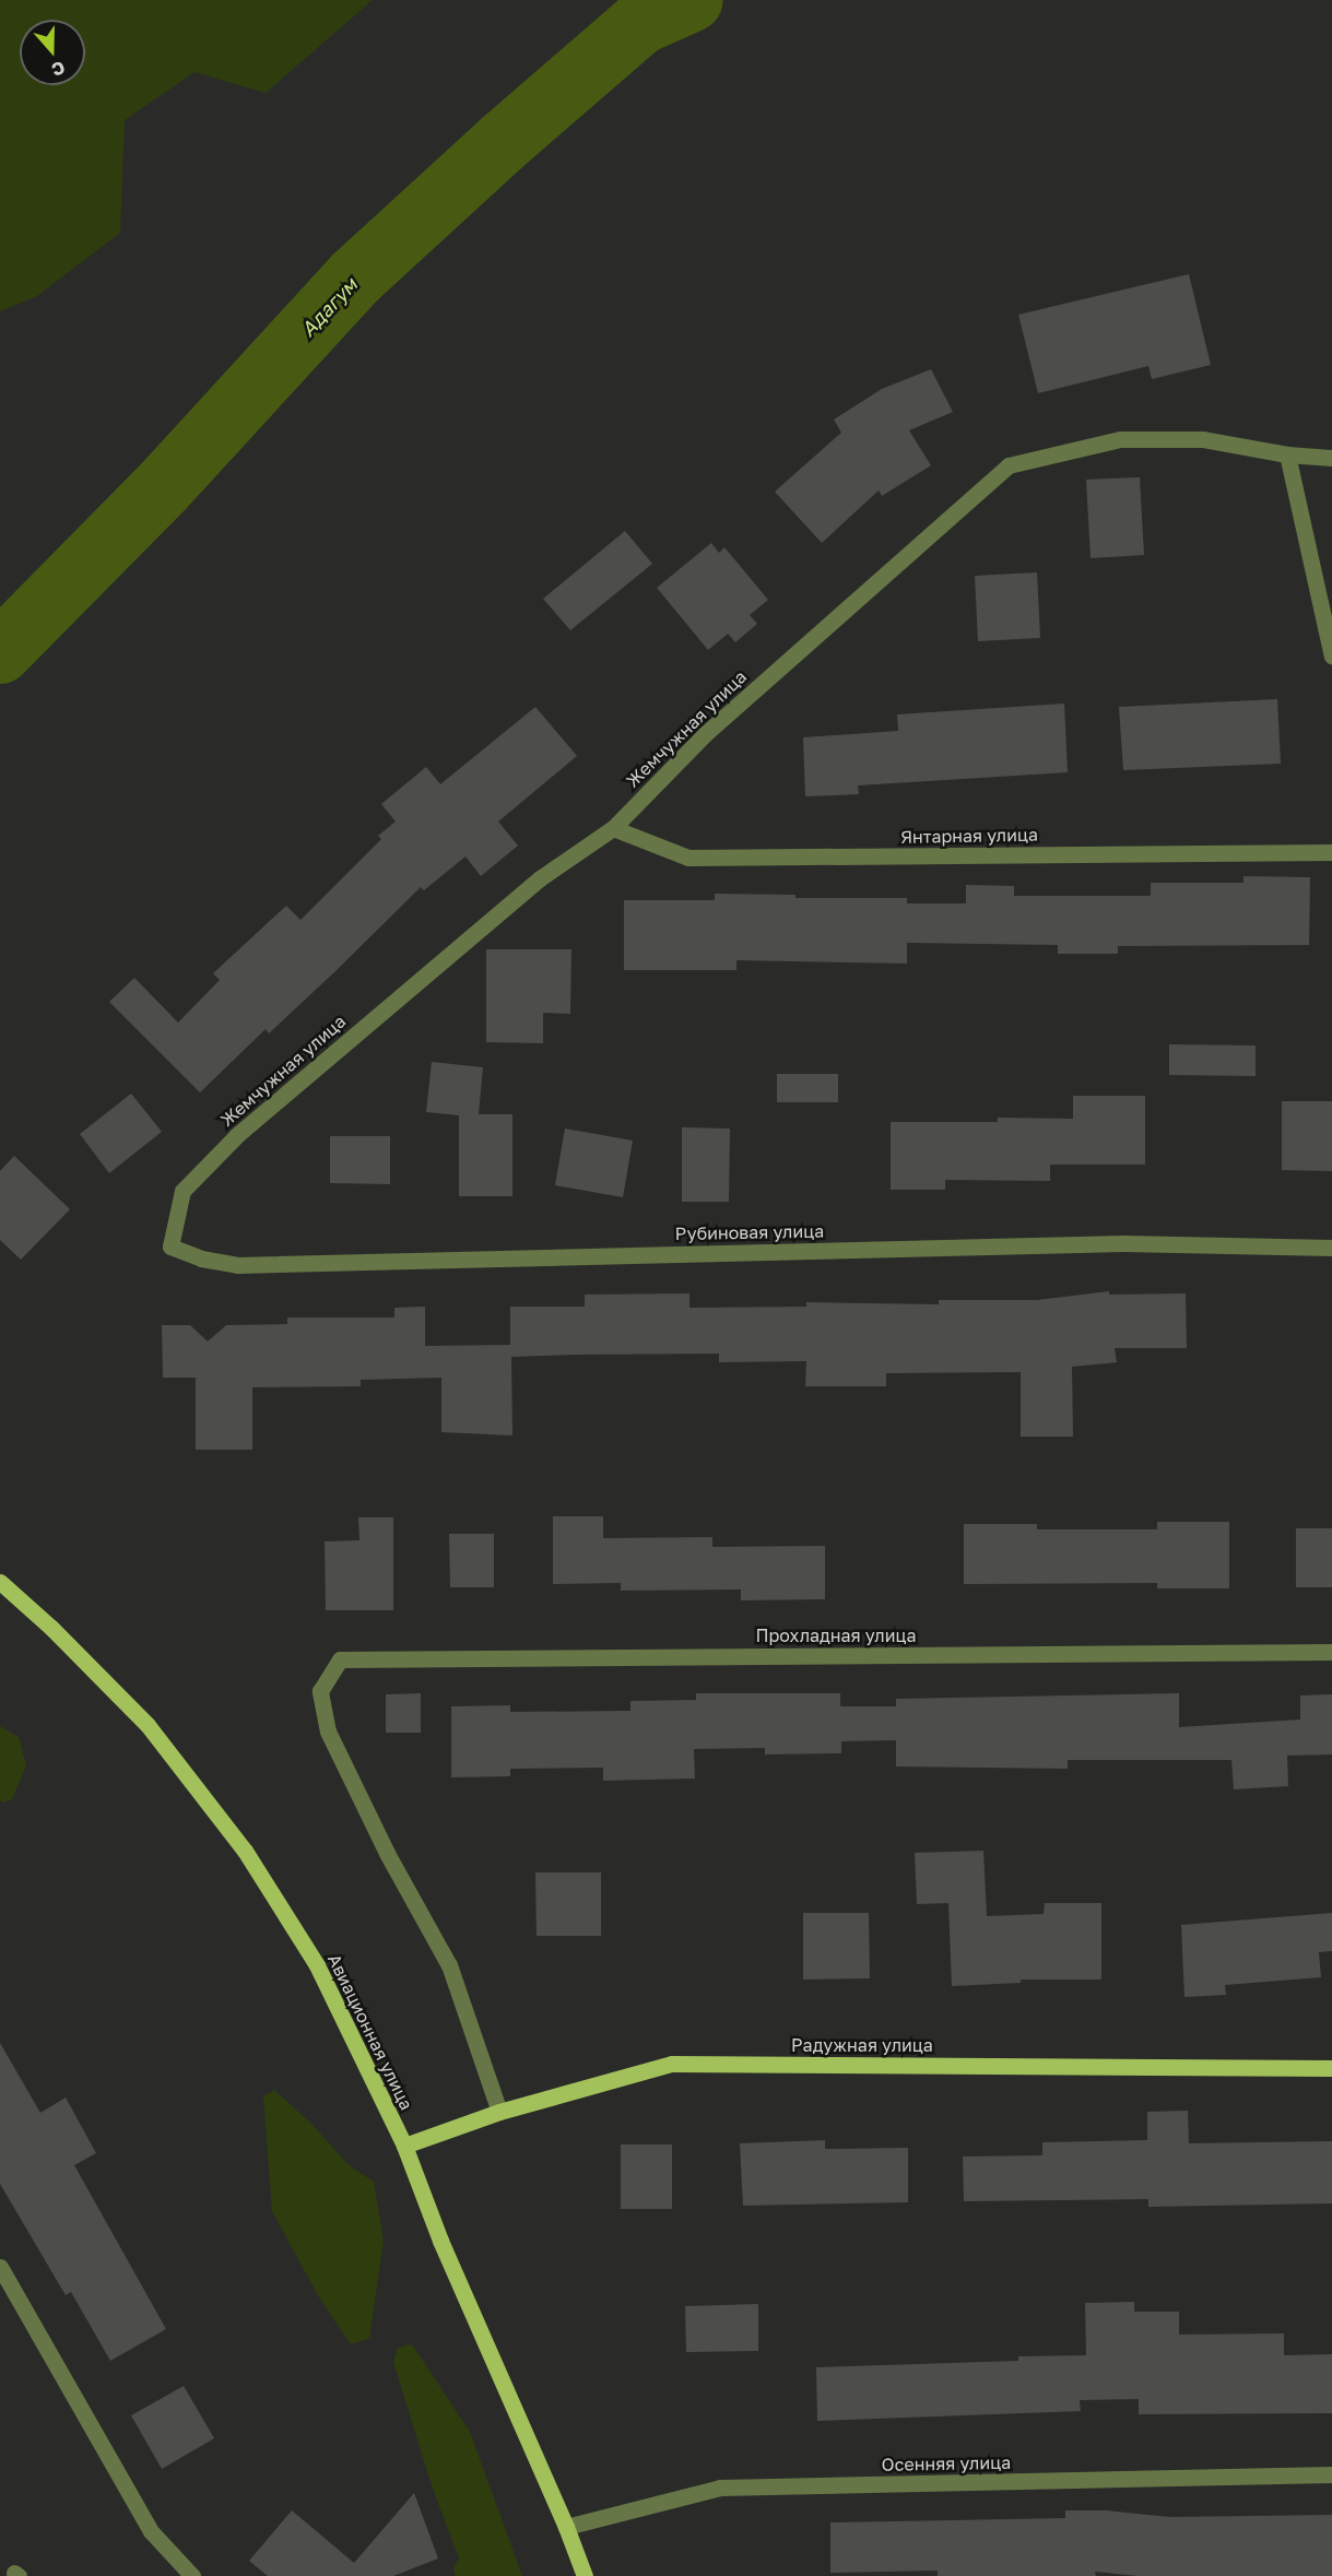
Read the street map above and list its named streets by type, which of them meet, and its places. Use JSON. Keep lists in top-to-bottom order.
{
  "streets": {
    "main road": ["Авиационная улица", "Радужная улица"],
    "street": [
      "Жемчужная улица",
      "Янтарная улица",
      "Рубиновая улица",
      "Прохладная улица",
      "Осенняя улица"
    ]
  },
  "crossings": [
    ["Жемчужная улица", "Янтарная улица"],
    ["Жемчужная улица", "Рубиновая улица"],
    ["Прохладная улица", "Радужная улица"],
    ["Авиационная улица", "Радужная улица"],
    ["Авиационная улица", "Осенняя улица"]
  ],
  "water": ["Адагум"],
  "north": "bottom"
}
